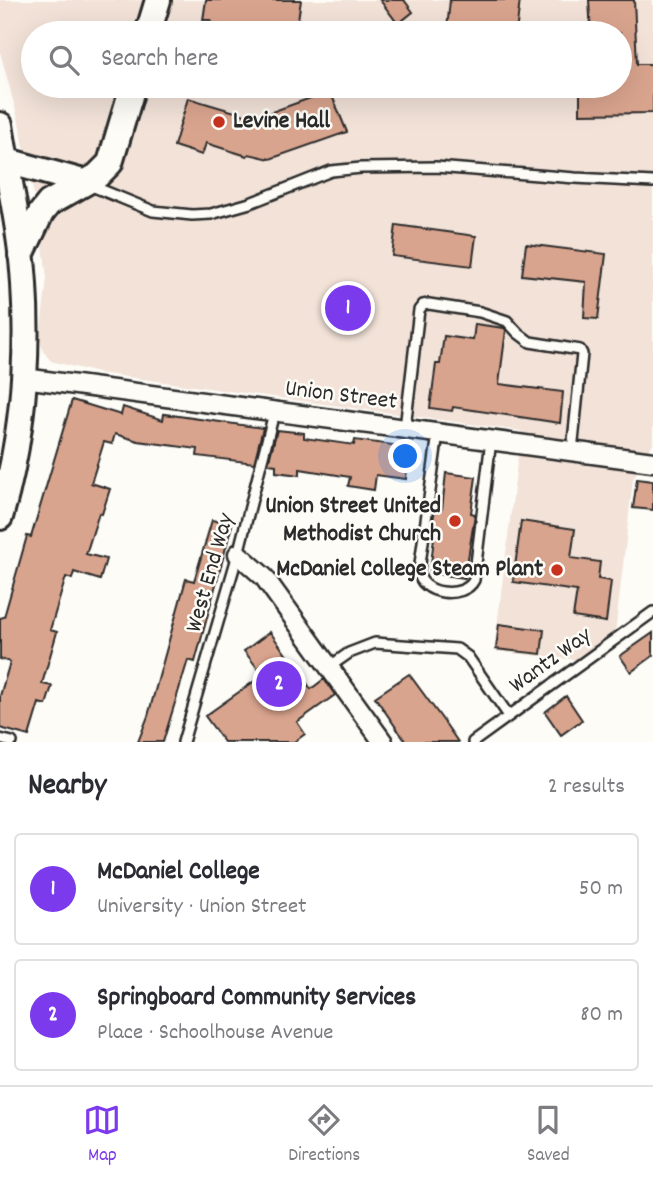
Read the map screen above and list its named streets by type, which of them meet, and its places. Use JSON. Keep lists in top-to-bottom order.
{
  "streets": {
    "street": ["Union Street"],
    "lane": ["West End Way", "Wantz Way"]
  },
  "crossings": [
    ["Union Street", "West End Way"]
  ],
  "places": ["Levine Hall", "Union Street United Methodist Church", "McDaniel College Steam Plant"],
  "page": {
    "search": "Search here",
    "pins": ["1", "2"],
    "heading": ["Nearby", "2 results"],
    "list": [
      {
        "mark": "1",
        "name": "McDaniel College",
        "note": "University · Union Street",
        "value": "50 m"
      },
      {
        "mark": "2",
        "name": "Springboard Community Services",
        "note": "Place · Schoolhouse Avenue",
        "value": "80 m"
      }
    ],
    "nav": ["Map", "Directions", "Saved"]
  }
}
